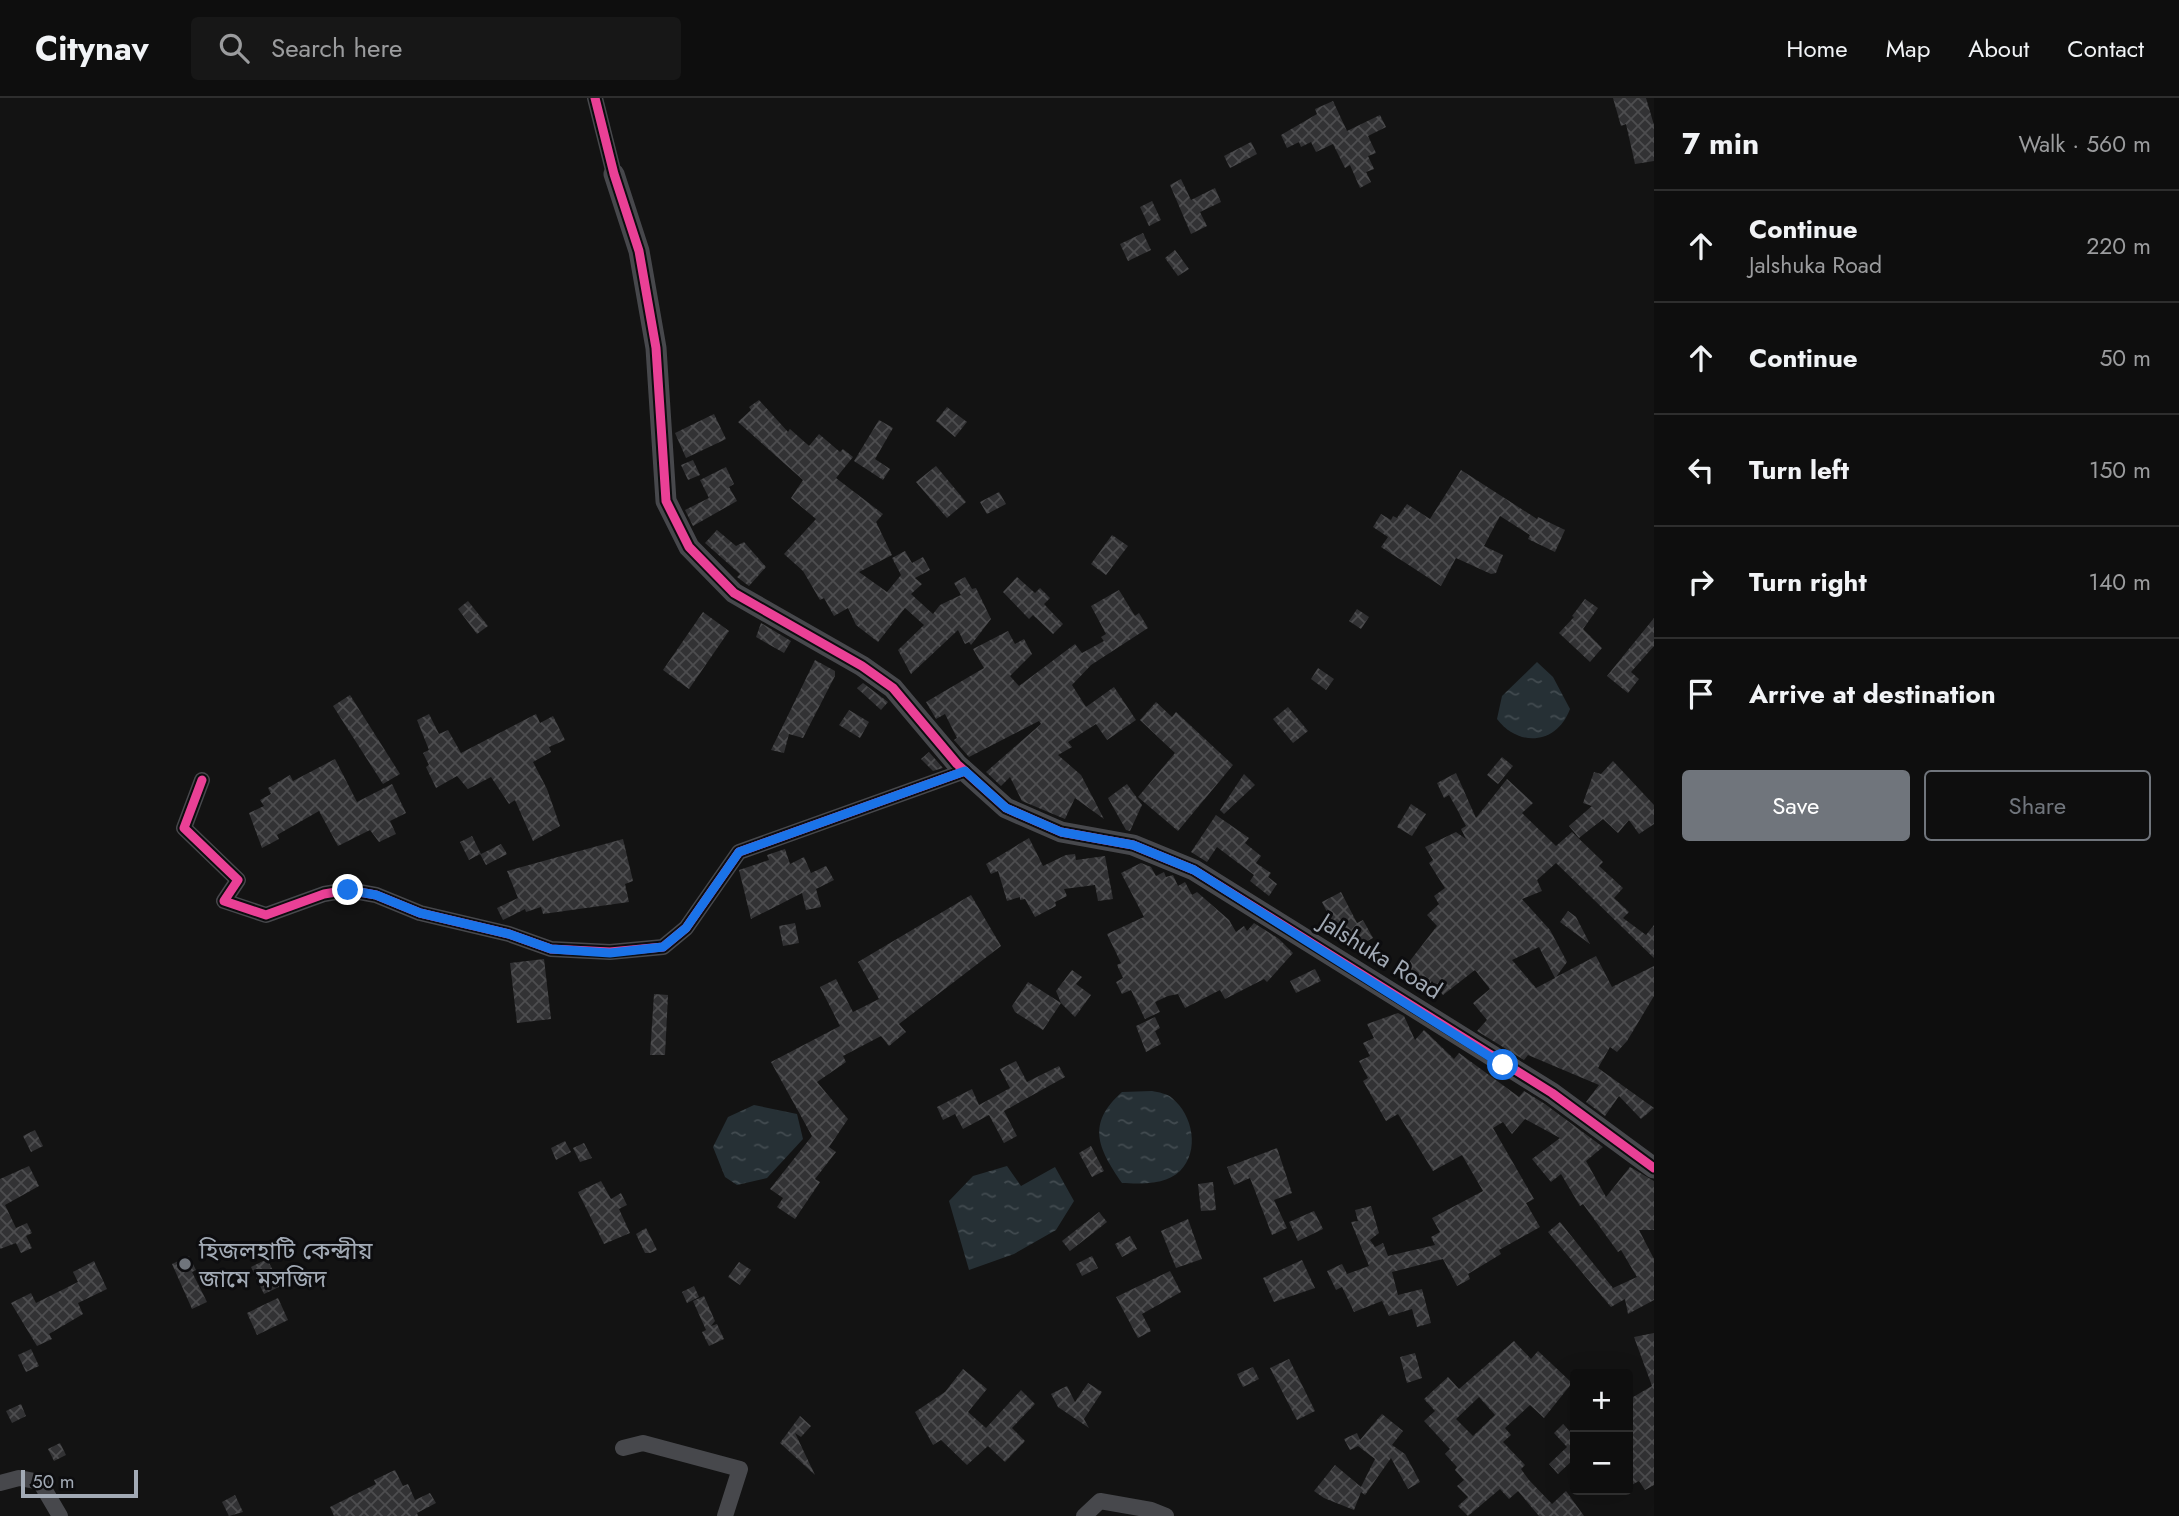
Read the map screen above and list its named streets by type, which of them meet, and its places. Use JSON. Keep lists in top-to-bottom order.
{
  "streets": {
    "street": ["Jalshuka Road"]
  },
  "places": ["হিজলহাটি কেন্দ্রীয় জামে মসজিদ"],
  "scale_bar": "50 m",
  "page": {
    "header": "Citynav",
    "search": "Search here",
    "nav": [
      "Home",
      "Map",
      "About",
      "Contact"
    ],
    "heading": ["7 min", "Walk · 560 m"],
    "list": [
      ["Continue", "Jalshuka Road", "220 m"],
      ["Continue", "50 m"],
      ["Turn left", "150 m"],
      ["Turn right", "140 m"],
      "Arrive at destination"
    ],
    "buttons": ["Save", "Share"],
    "map_buttons": ["+", "−"],
    "scale": "50 m"
  }
}
